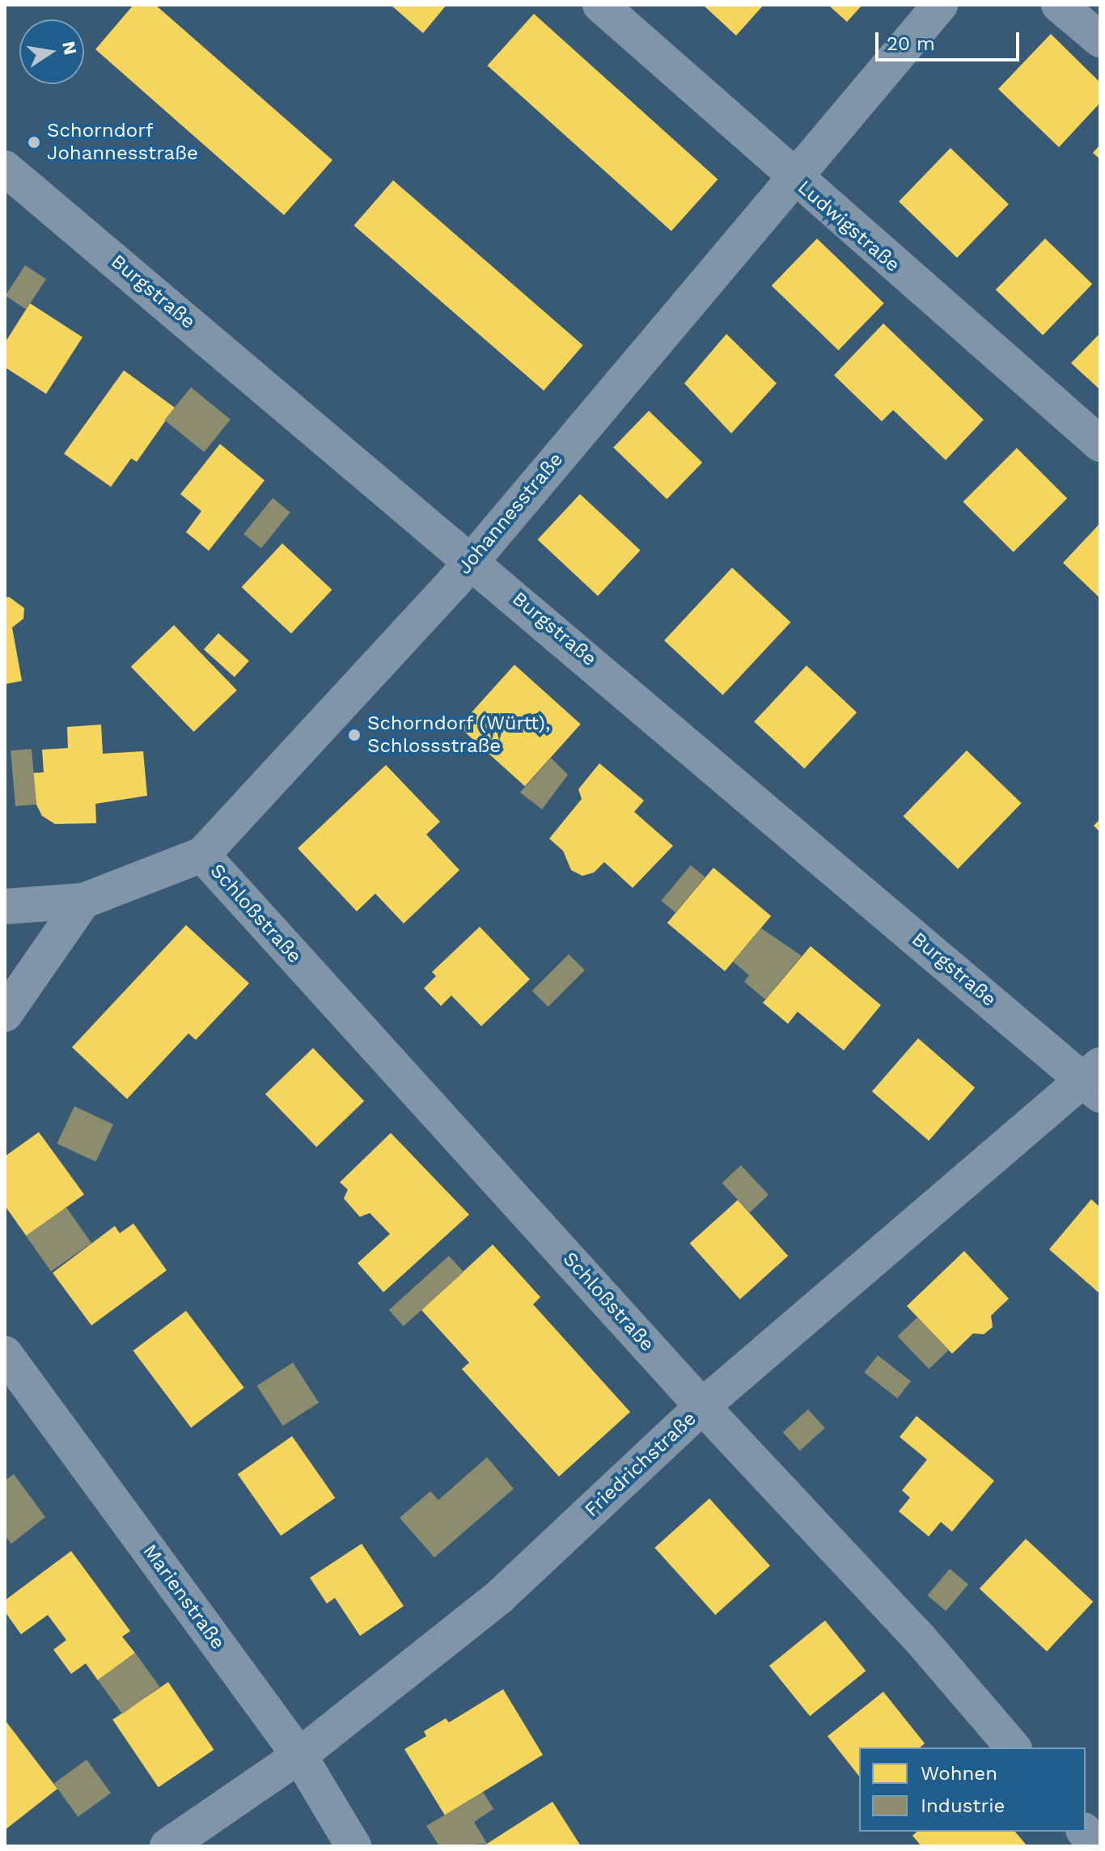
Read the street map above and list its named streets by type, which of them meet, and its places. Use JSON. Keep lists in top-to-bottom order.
{
  "streets": {
    "street": [
      "Ludwigstraße",
      "Burgstraße",
      "Johannesstraße",
      "Schloßstraße",
      "Friedrichstraße",
      "Marienstraße"
    ]
  },
  "crossings": [
    ["Ludwigstraße", "Johannesstraße"],
    ["Burgstraße", "Johannesstraße"],
    ["Burgstraße", "Friedrichstraße"],
    ["Johannesstraße", "Schloßstraße"],
    ["Schloßstraße", "Friedrichstraße"],
    ["Friedrichstraße", "Marienstraße"]
  ],
  "places": ["Schorndorf Johannesstraße", "Schorndorf (Württ), Schlossstraße"],
  "legend": ["Wohnen", "Industrie"],
  "scale_bar": "20 m",
  "north": "right"
}
